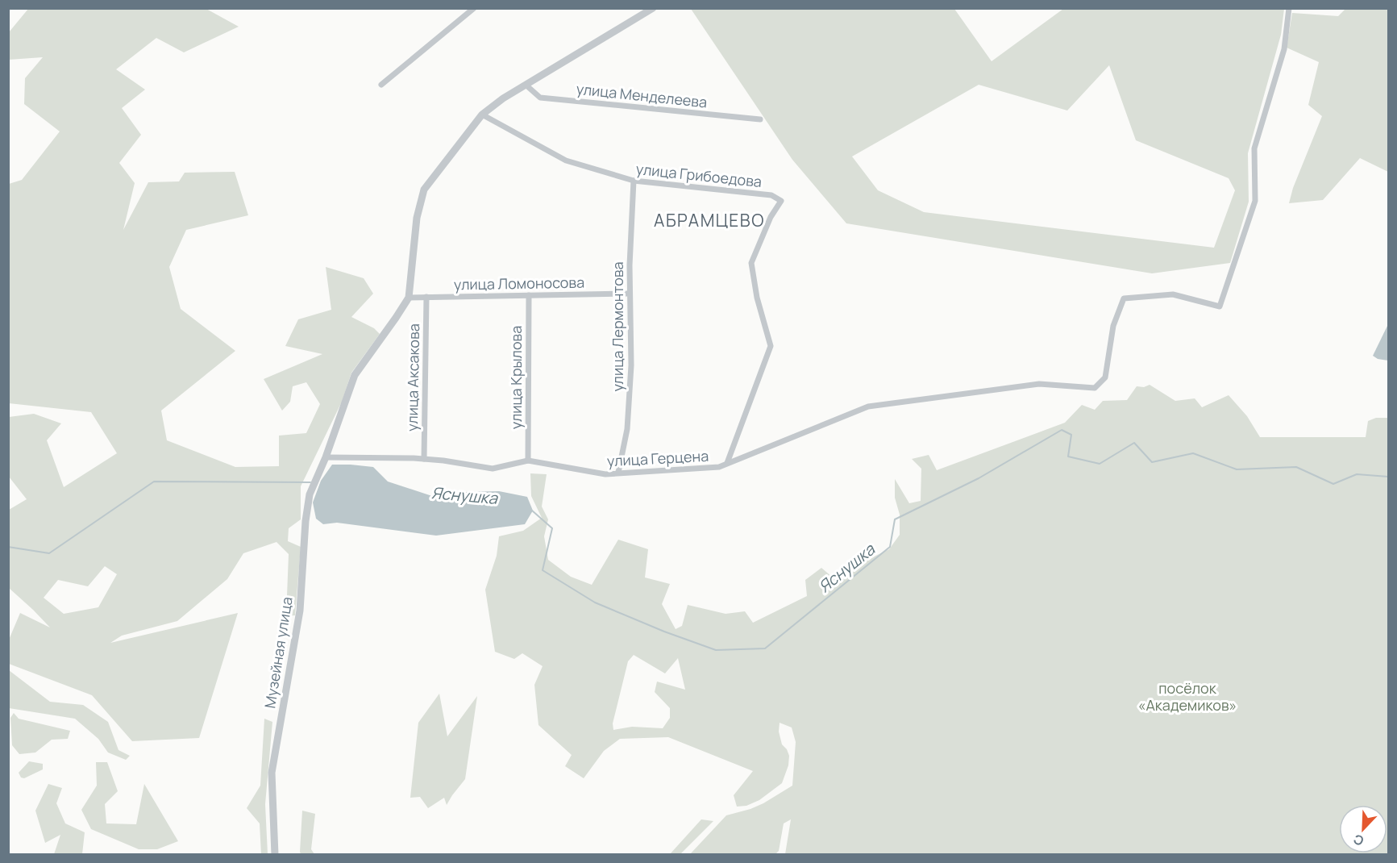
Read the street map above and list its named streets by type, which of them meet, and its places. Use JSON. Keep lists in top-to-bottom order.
{
  "streets": {
    "street": [
      "улица Менделеева",
      "улица Грибоедова",
      "улица Ломоносова",
      "улица Лермонтова",
      "улица Аксакова",
      "улица Крылова",
      "улица Герцена",
      "Музейная улица"
    ]
  },
  "crossings": [
    ["улица Грибоедова", "улица Лермонтова"],
    ["улица Грибоедова", "улица Герцена"],
    ["улица Ломоносова", "улица Лермонтова"],
    ["улица Ломоносова", "улица Аксакова"],
    ["улица Ломоносова", "улица Крылова"],
    ["улица Ломоносова", "Музейная улица"],
    ["улица Лермонтова", "улица Герцена"],
    ["улица Аксакова", "улица Герцена"],
    ["улица Крылова", "улица Герцена"],
    ["улица Герцена", "Музейная улица"]
  ],
  "districts": ["АБРАМЦЕВО"],
  "water": ["Яснушка"],
  "parks": ["посёлок «Академиков»"],
  "north": "bottom left"
}
